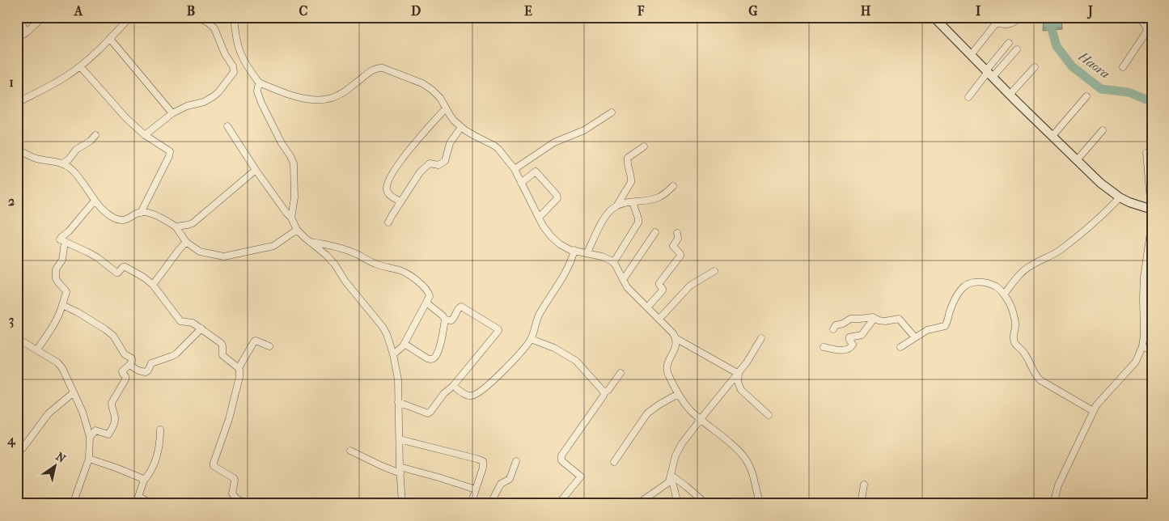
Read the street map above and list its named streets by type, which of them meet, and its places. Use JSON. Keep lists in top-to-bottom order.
{
  "water": ["Haora"],
  "north": "top right",
  "grid": {
    "columns": [
      "A",
      "B",
      "C",
      "D",
      "E",
      "F",
      "G",
      "H",
      "I",
      "J"
    ],
    "rows": [
      "1",
      "2",
      "3",
      "4"
    ]
  }
}
